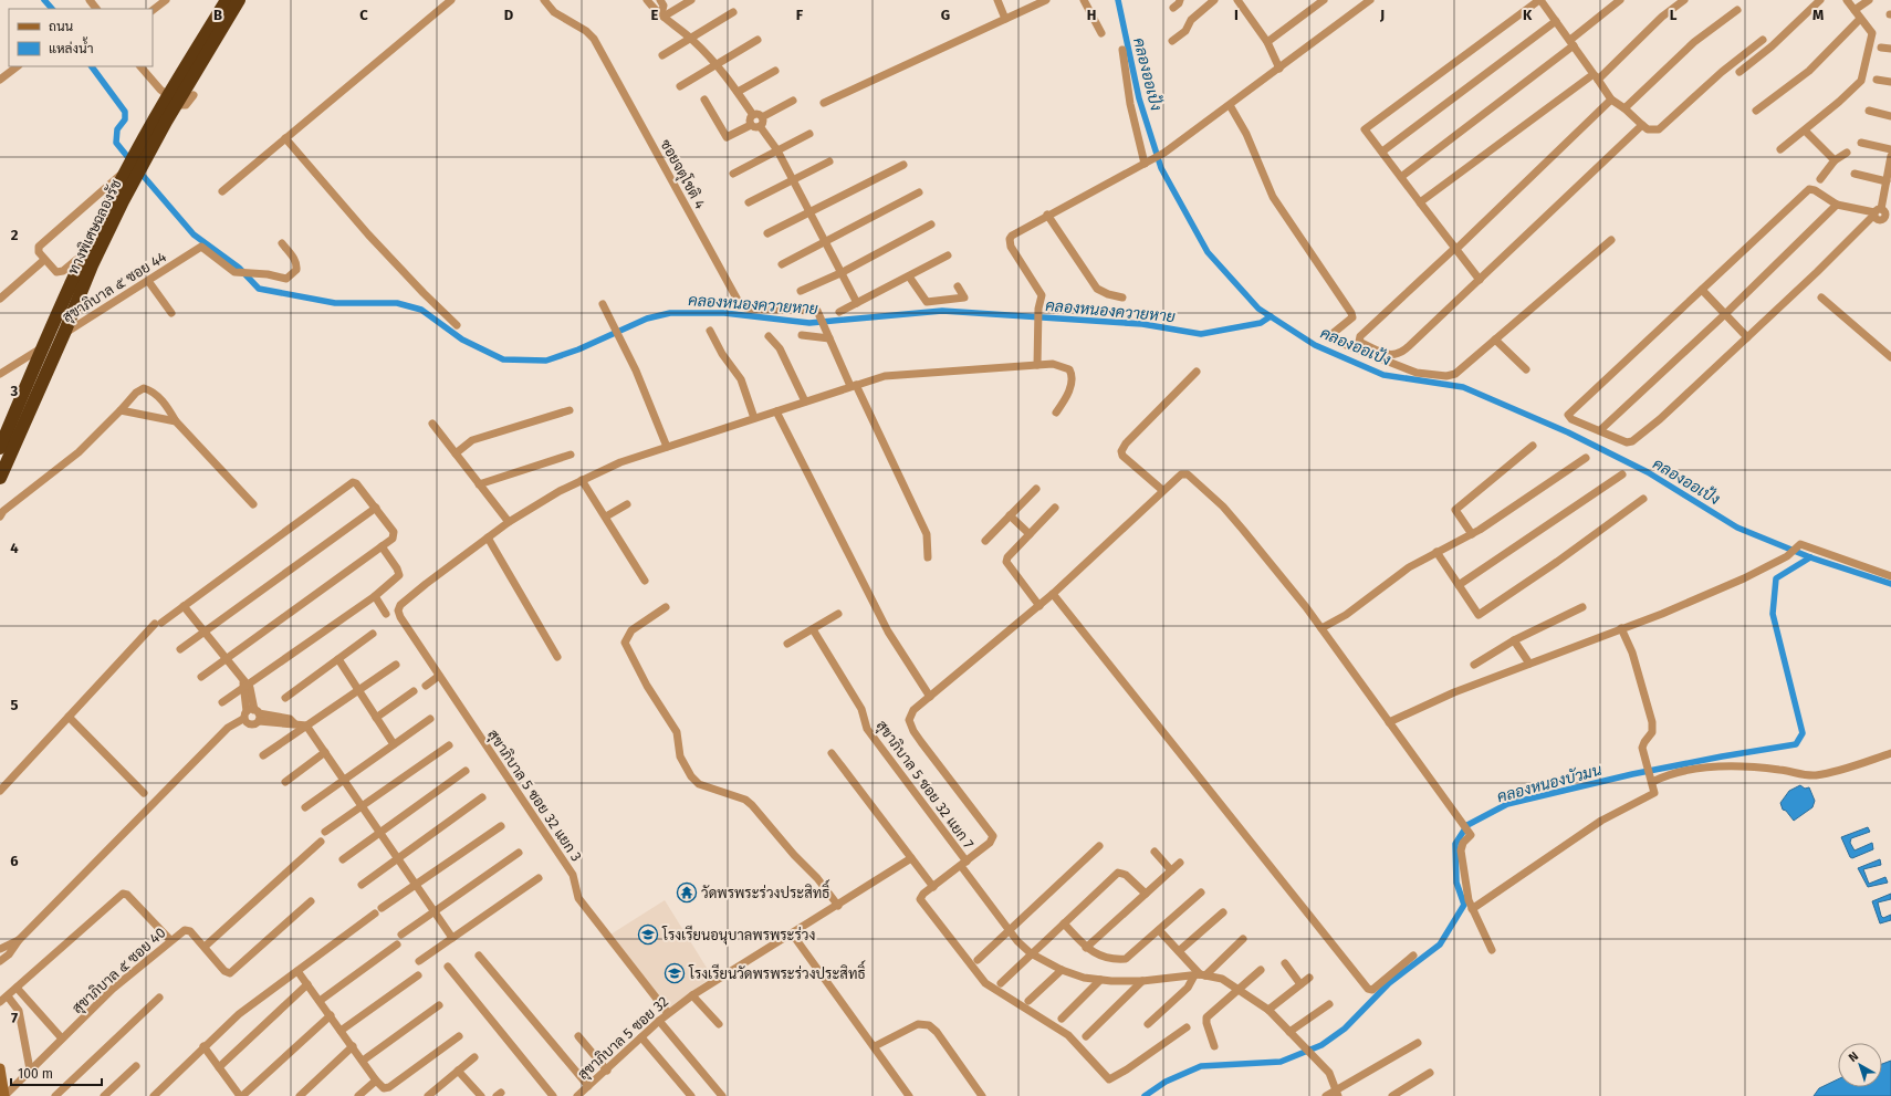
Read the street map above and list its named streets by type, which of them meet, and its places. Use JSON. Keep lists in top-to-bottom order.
{
  "streets": {
    "highway": ["ทางพิเศษฉลองรัช"],
    "street": [
      "ซอยจตุโชติ 4",
      "สุขาภิบาล ๕ ซอย 44",
      "สุขาภิบาล 5 ซอย 32 แยก 7",
      "สุขาภิบาล 5 ซอย 32 แยก 3",
      "สุขาภิบาล ๕ ซอย 40",
      "สุขาภิบาล 5 ซอย 32"
    ]
  },
  "crossings": [
    ["สุขาภิบาล 5 ซอย 32 แยก 3", "สุขาภิบาล 5 ซอย 32"]
  ],
  "water": ["คลองออเป้ง", "คลองหนองควายหาย", "คลองหนองบัวมน"],
  "places": {
    "temple": ["วัดพรพระร่วงประสิทธิ์"],
    "school or university": ["โรงเรียนอนุบาลพรพระร่วง", "โรงเรียนวัดพรพระร่วงประสิทธิ์"]
  },
  "legend": ["ถนน", "แหล่งน้ำ"],
  "scale_bar": "100 m",
  "north": "top left",
  "grid": {
    "columns": [
      "B",
      "C",
      "D",
      "E",
      "F",
      "G",
      "H",
      "I",
      "J",
      "K",
      "L",
      "M"
    ],
    "rows": [
      "2",
      "3",
      "4",
      "5",
      "6",
      "7"
    ]
  }
}
